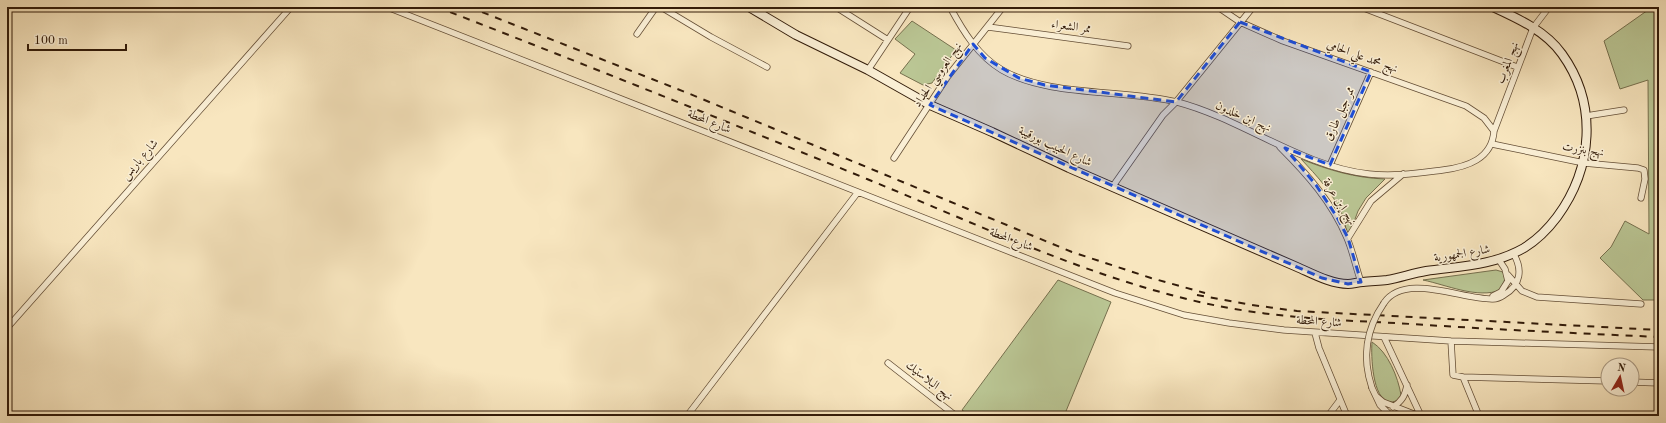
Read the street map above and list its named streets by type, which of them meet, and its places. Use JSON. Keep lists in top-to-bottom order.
{
  "streets": {
    "street": [
      "ممر الشعراء",
      "نهج محمد علي الحامي",
      "نهج المغرب",
      "نهج العروسي الحداد",
      "ممر جبل طارق",
      "نهج ابن خلدون",
      "شارع المحطة",
      "شارع الحبيب بورقيبة",
      "نهج بنزرت",
      "شارع باريس",
      "نهج إبن عرفة",
      "شارع الجمهورية",
      "نهج البلاستيك"
    ]
  },
  "crossings": [
    ["ممر الشعراء", "نهج العروسي الحداد"],
    ["نهج محمد علي الحامي", "نهج المغرب"],
    ["نهج محمد علي الحامي", "ممر جبل طارق"],
    ["نهج المغرب", "شارع الجمهورية"],
    ["نهج العروسي الحداد", "نهج ابن خلدون"],
    ["نهج العروسي الحداد", "شارع الحبيب بورقيبة"],
    ["ممر جبل طارق", "نهج ابن خلدون"],
    ["نهج ابن خلدون", "نهج بنزرت"],
    ["نهج ابن خلدون", "نهج إبن عرفة"],
    ["شارع الحبيب بورقيبة", "نهج إبن عرفة"],
    ["شارع الحبيب بورقيبة", "شارع الجمهورية"],
    ["نهج بنزرت", "شارع الجمهورية"],
    ["نهج إبن عرفة", "شارع الجمهورية"]
  ],
  "scale_bar": "100 m",
  "north": "top"
}
